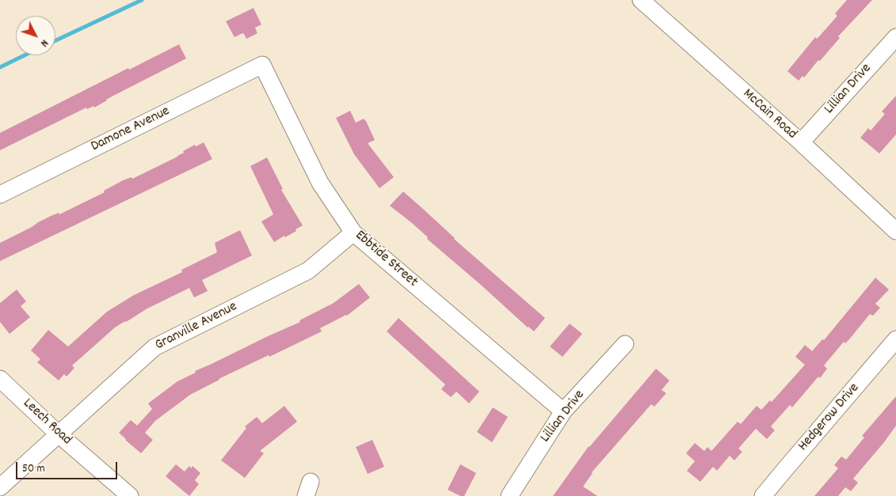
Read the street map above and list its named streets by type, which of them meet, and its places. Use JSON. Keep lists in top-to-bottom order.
{
  "streets": {
    "street": [
      "Lillian Drive",
      "McCain Road",
      "Damone Avenue",
      "Ebbtide Street",
      "Granville Avenue",
      "Hedgerow Drive",
      "Leech Road"
    ]
  },
  "crossings": [
    ["Lillian Drive", "McCain Road"],
    ["Lillian Drive", "Ebbtide Street"],
    ["Damone Avenue", "Ebbtide Street"],
    ["Ebbtide Street", "Granville Avenue"],
    ["Granville Avenue", "Leech Road"]
  ],
  "scale_bar": "50 m",
  "north": "bottom right"
}
